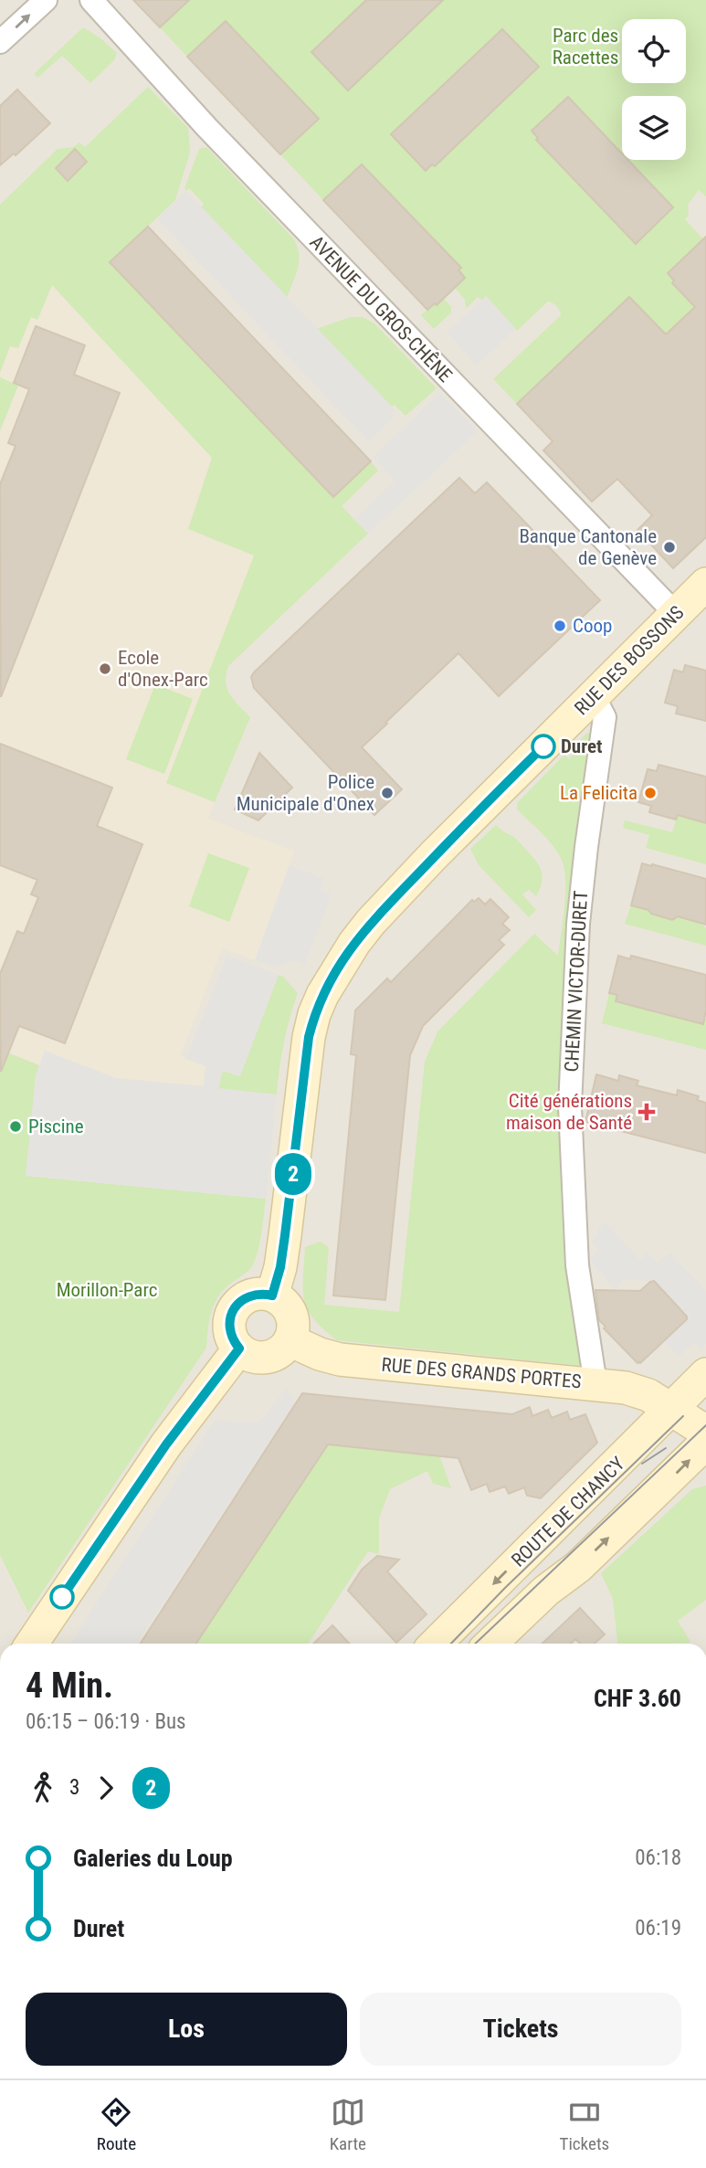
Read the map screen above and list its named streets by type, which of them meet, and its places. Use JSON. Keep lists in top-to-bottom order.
{
  "streets": {
    "street": [
      "AVENUE DU GROS-CHÊNE",
      "RUE DES BOSSONS",
      "CHEMIN VICTOR-DURET",
      "RUE DES GRANDS PORTES",
      "ROUTE DE CHANCY"
    ]
  },
  "crossings": [
    ["AVENUE DU GROS-CHÊNE", "RUE DES BOSSONS"],
    ["RUE DES BOSSONS", "CHEMIN VICTOR-DURET"],
    ["RUE DES BOSSONS", "RUE DES GRANDS PORTES"],
    ["CHEMIN VICTOR-DURET", "RUE DES GRANDS PORTES"],
    ["RUE DES GRANDS PORTES", "ROUTE DE CHANCY"]
  ],
  "parks": ["Parc des Racettes", "Morillon-Parc"],
  "places": {
    "other": [
      "Banque Cantonale de Genève",
      "Coop",
      "Ecole d'Onex-Parc",
      "Duret",
      "Police Municipale d'Onex",
      "La Felicita",
      "Piscine"
    ],
    "health": ["Cité générations maison de Santé"]
  },
  "lines": ["bus line 2"],
  "page": {
    "on_map": "2",
    "heading": ["4 Min.", "06:15 – 06:19 · Bus", "CHF 3.60"],
    "legs": ["3", "2"],
    "list": [
      {
        "name": "Galeries du Loup",
        "value": "06:18"
      },
      {
        "name": "Duret",
        "value": "06:19"
      }
    ],
    "buttons": ["Los", "Tickets"],
    "tabs": ["Route", "Karte", "Tickets"]
  }
}
